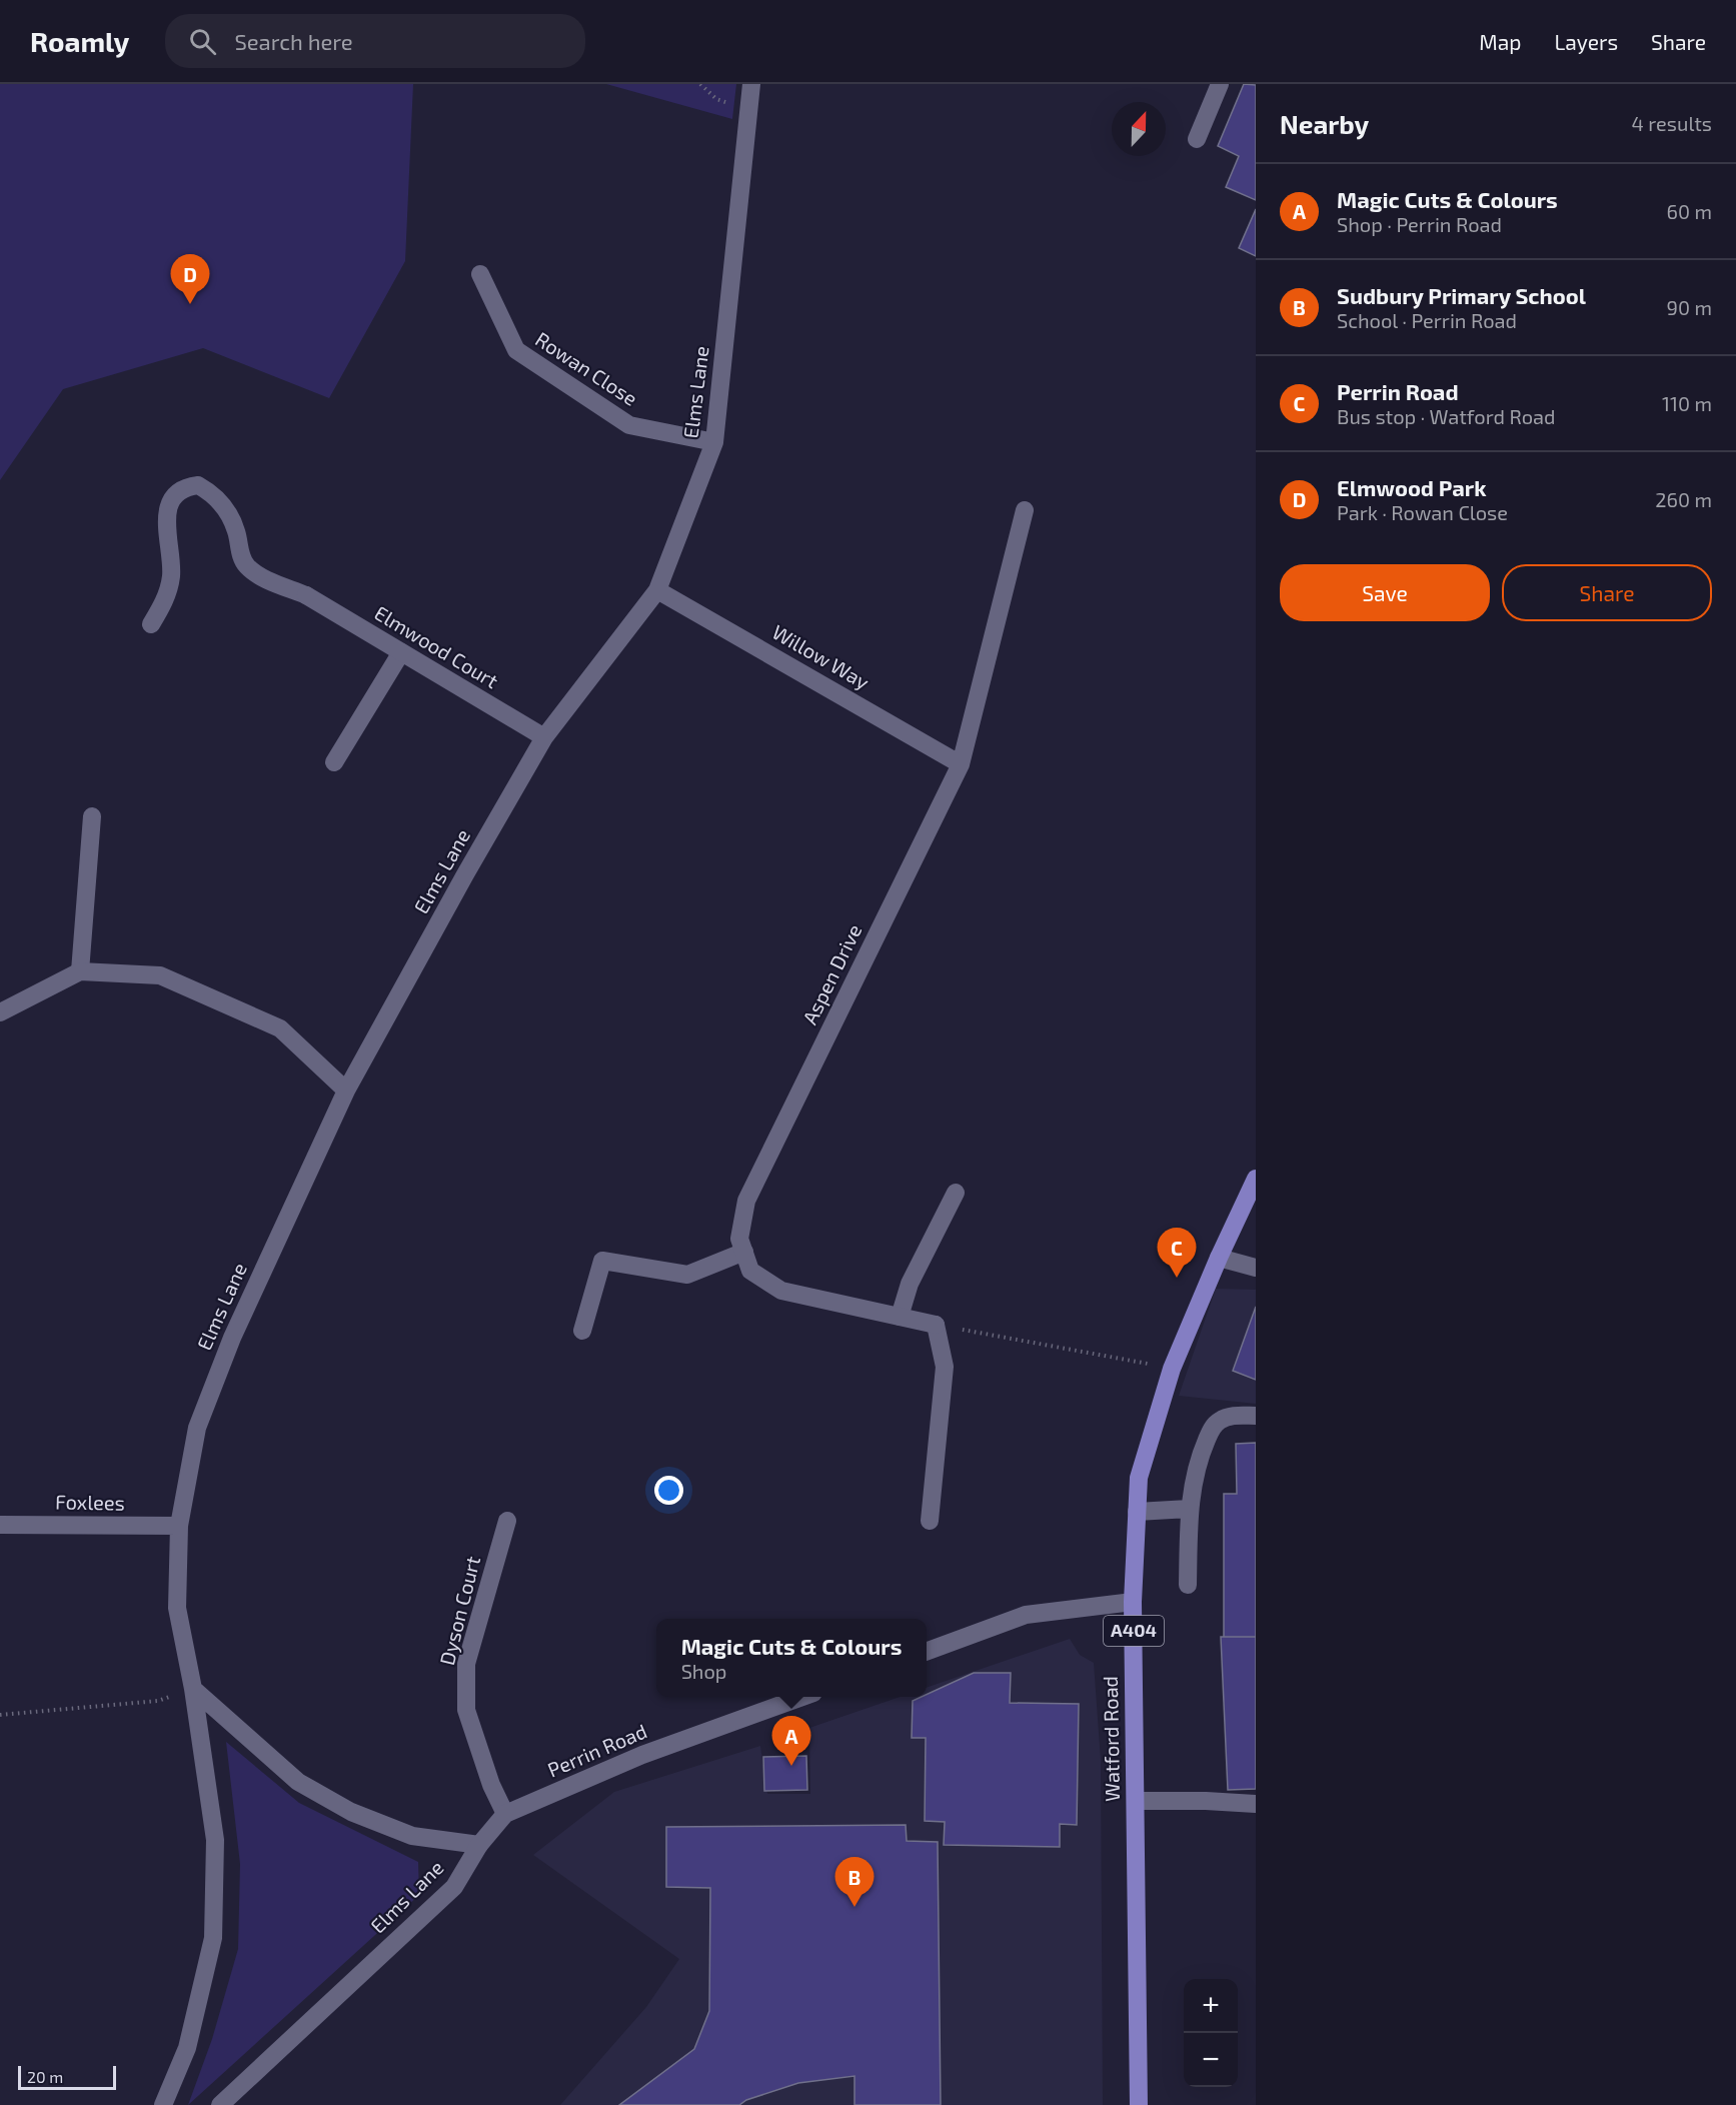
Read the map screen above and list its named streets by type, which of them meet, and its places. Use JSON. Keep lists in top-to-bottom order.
{
  "streets": {
    "main road": ["A404", "Watford Road"],
    "street": [
      "Rowan Close",
      "Elms Lane",
      "Elmwood Court",
      "Willow Way",
      "Aspen Drive",
      "Foxlees",
      "Dyson Court",
      "Perrin Road"
    ]
  },
  "crossings": [
    ["Rowan Close", "Elms Lane"],
    ["Elms Lane", "Elmwood Court"],
    ["Elms Lane", "Willow Way"],
    ["Elms Lane", "Foxlees"],
    ["Elms Lane", "Perrin Road"],
    ["Willow Way", "Aspen Drive"],
    ["Dyson Court", "Perrin Road"]
  ],
  "scale_bar": "20 m",
  "north": "top",
  "page": {
    "header": "Roamly",
    "search": "Search here",
    "nav": ["Map", "Layers", "Share"],
    "heading": ["Nearby", "4 results"],
    "list": [
      {
        "mark": "A",
        "name": "Magic Cuts & Colours",
        "note": "Shop · Perrin Road",
        "value": "60 m"
      },
      {
        "mark": "B",
        "name": "Sudbury Primary School",
        "note": "School · Perrin Road",
        "value": "90 m"
      },
      {
        "mark": "C",
        "name": "Perrin Road",
        "note": "Bus stop · Watford Road",
        "value": "110 m"
      },
      {
        "mark": "D",
        "name": "Elmwood Park",
        "note": "Park · Rowan Close",
        "value": "260 m"
      }
    ],
    "pins": [
      "D",
      "C",
      "A",
      "B"
    ],
    "buttons": ["Save", "Share"],
    "popup": ["Magic Cuts & Colours", "Shop"],
    "map_buttons": ["+", "−"],
    "scale": "20 m"
  }
}
